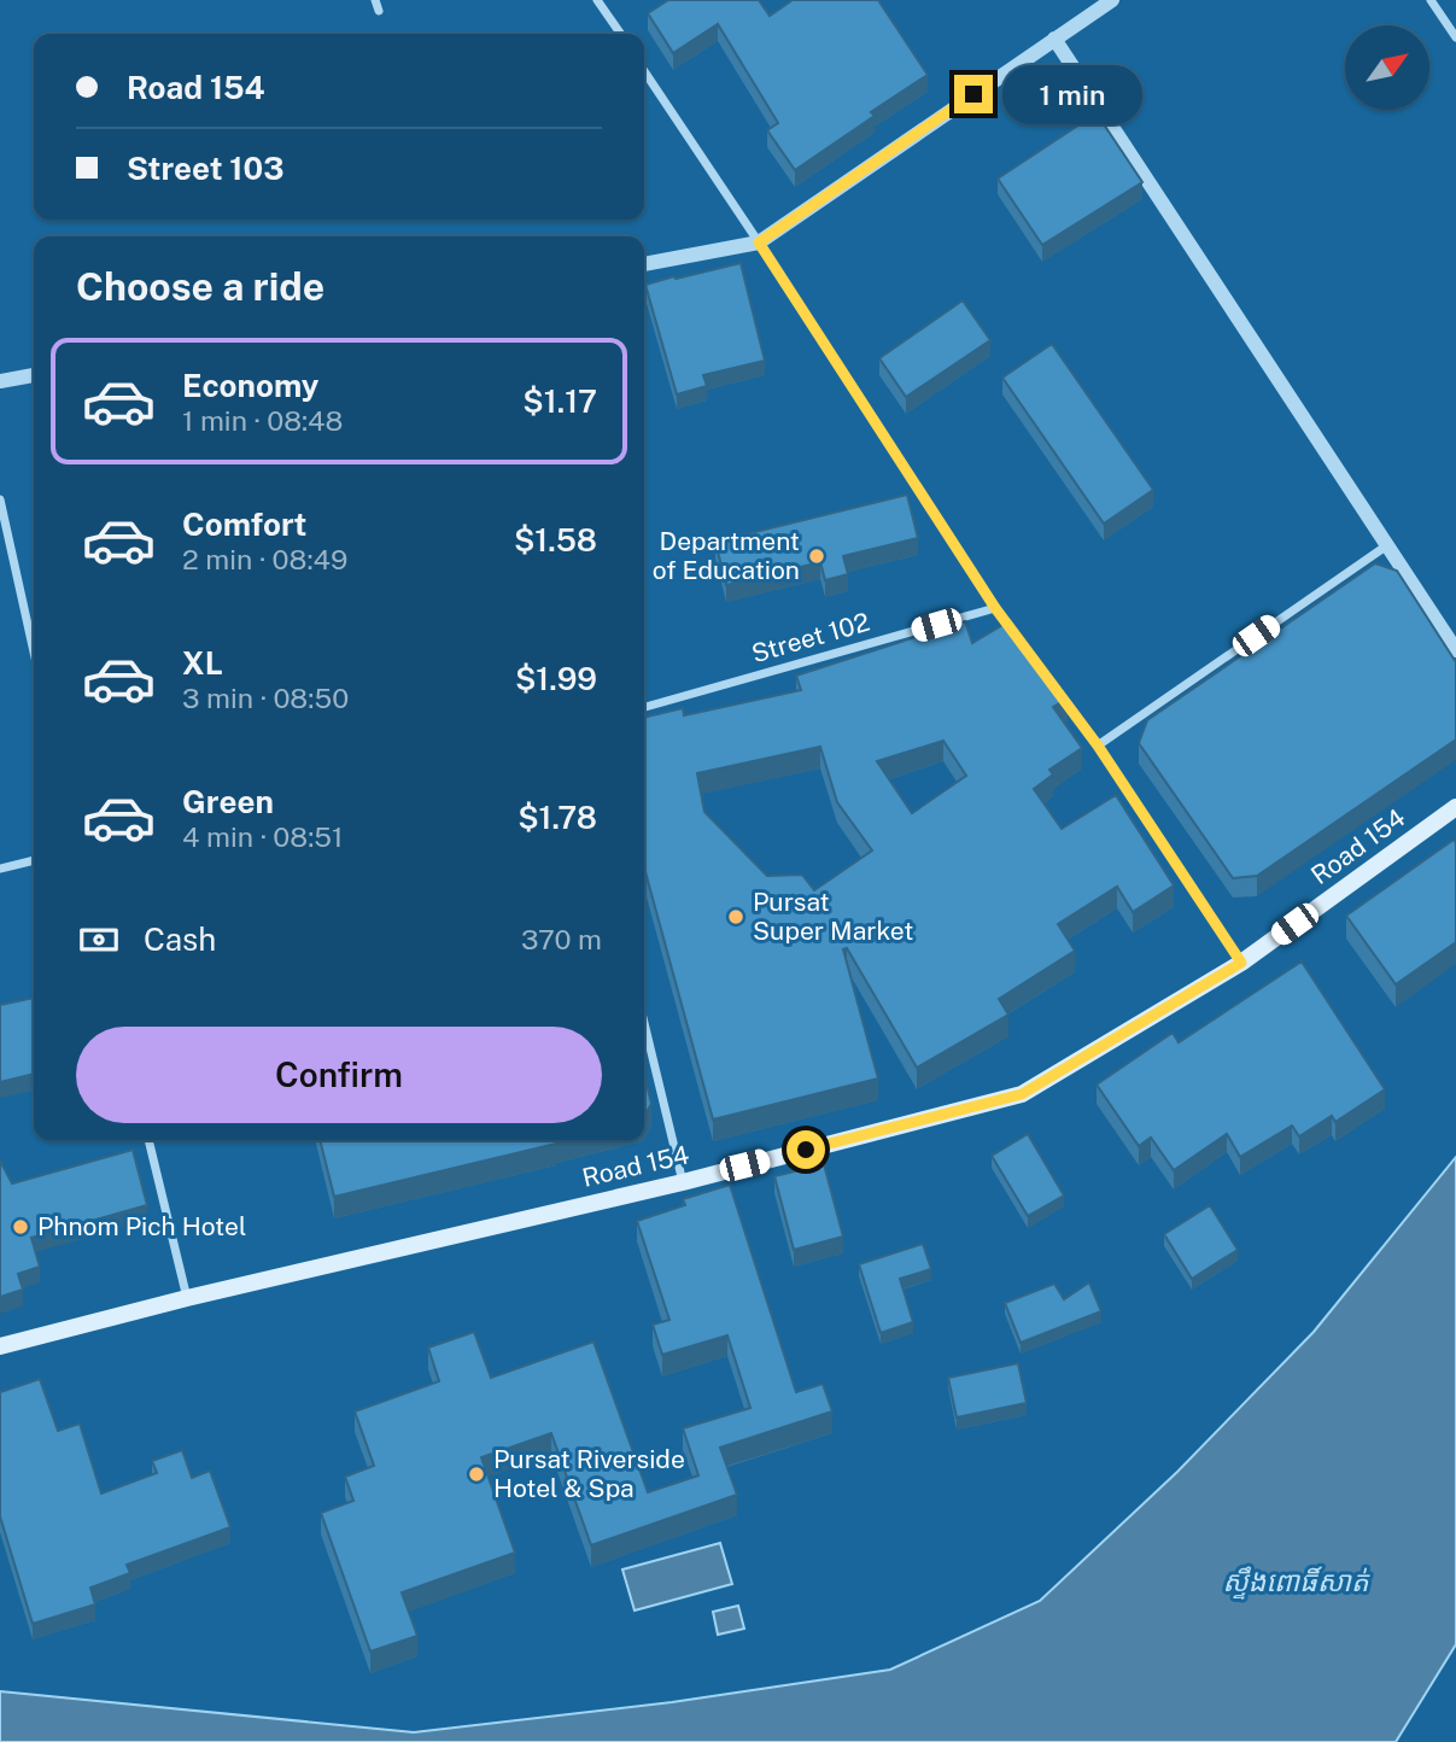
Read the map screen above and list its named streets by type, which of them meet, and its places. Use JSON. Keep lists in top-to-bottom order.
{
  "streets": {
    "main road": ["Road 154"],
    "street": ["Street 102"]
  },
  "water": ["ស្ទឹងពោធិ៍សាត់"],
  "places": [
    "Department of Education",
    "Pursat Super Market",
    "Phnom Pich Hotel",
    "Pursat Riverside Hotel & Spa"
  ],
  "north": "top right",
  "page": {
    "banner": ["Road 154", "Street 103"],
    "bubble": "1 min",
    "heading": "Choose a ride",
    "list": [
      {
        "name": "Economy",
        "note": "1 min · 08:48",
        "value": "$1.17"
      },
      {
        "name": "Comfort",
        "note": "2 min · 08:49",
        "value": "$1.58"
      },
      {
        "name": "XL",
        "note": "3 min · 08:50",
        "value": "$1.99"
      },
      {
        "name": "Green",
        "note": "4 min · 08:51",
        "value": "$1.78"
      }
    ],
    "pay": ["Cash", "370 m"],
    "buttons": "Confirm"
  }
}
